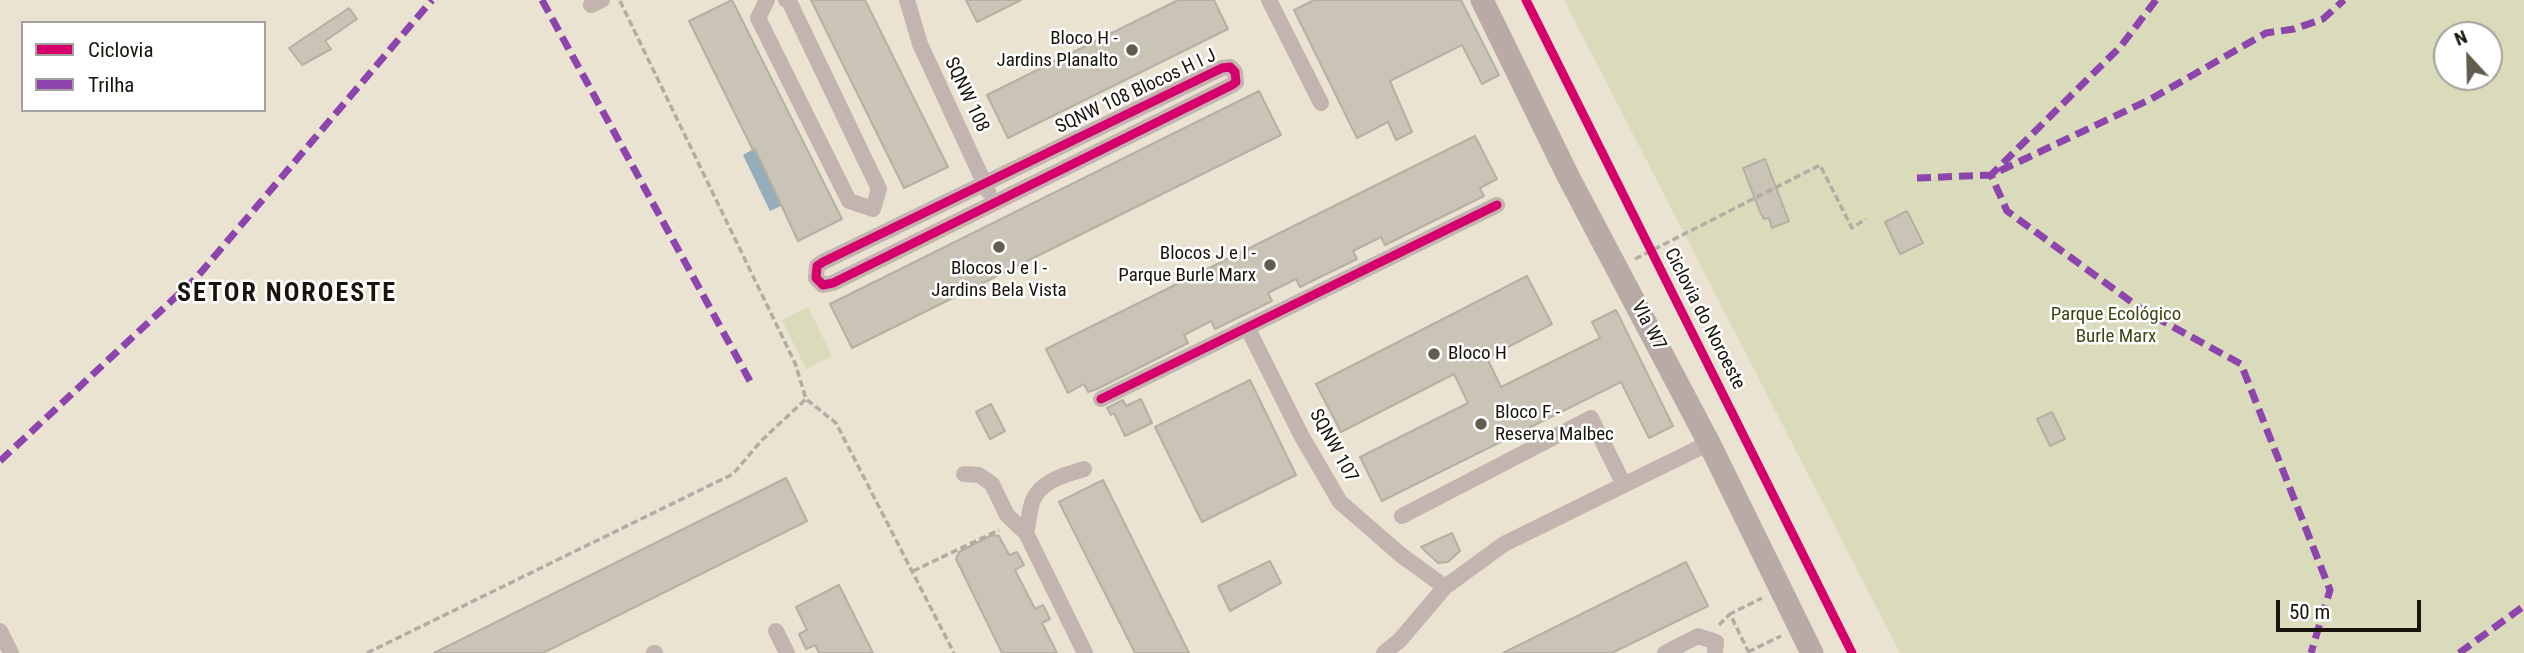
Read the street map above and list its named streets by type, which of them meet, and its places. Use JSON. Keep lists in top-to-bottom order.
{
  "streets": {
    "main road": ["Vla W7"],
    "street": ["SQNW 108 Blocos H I J", "SQNW 108", "SQNW 107"],
    "cycle path": ["Ciclovia do Noroeste"]
  },
  "crossings": [
    ["SQNW 108 Blocos H I J", "SQNW 108"]
  ],
  "districts": ["SETOR NOROESTE"],
  "parks": ["Parque Ecológico Burle Marx"],
  "places": [
    "Bloco H - Jardins Planalto",
    "Blocos J e I - Jardins Bela Vista",
    "Blocos J e I - Parque Burle Marx",
    "Bloco H",
    "Bloco F - Reserva Malbec"
  ],
  "legend": ["Ciclovia", "Trilha"],
  "scale_bar": "50 m",
  "north": "top"
}
